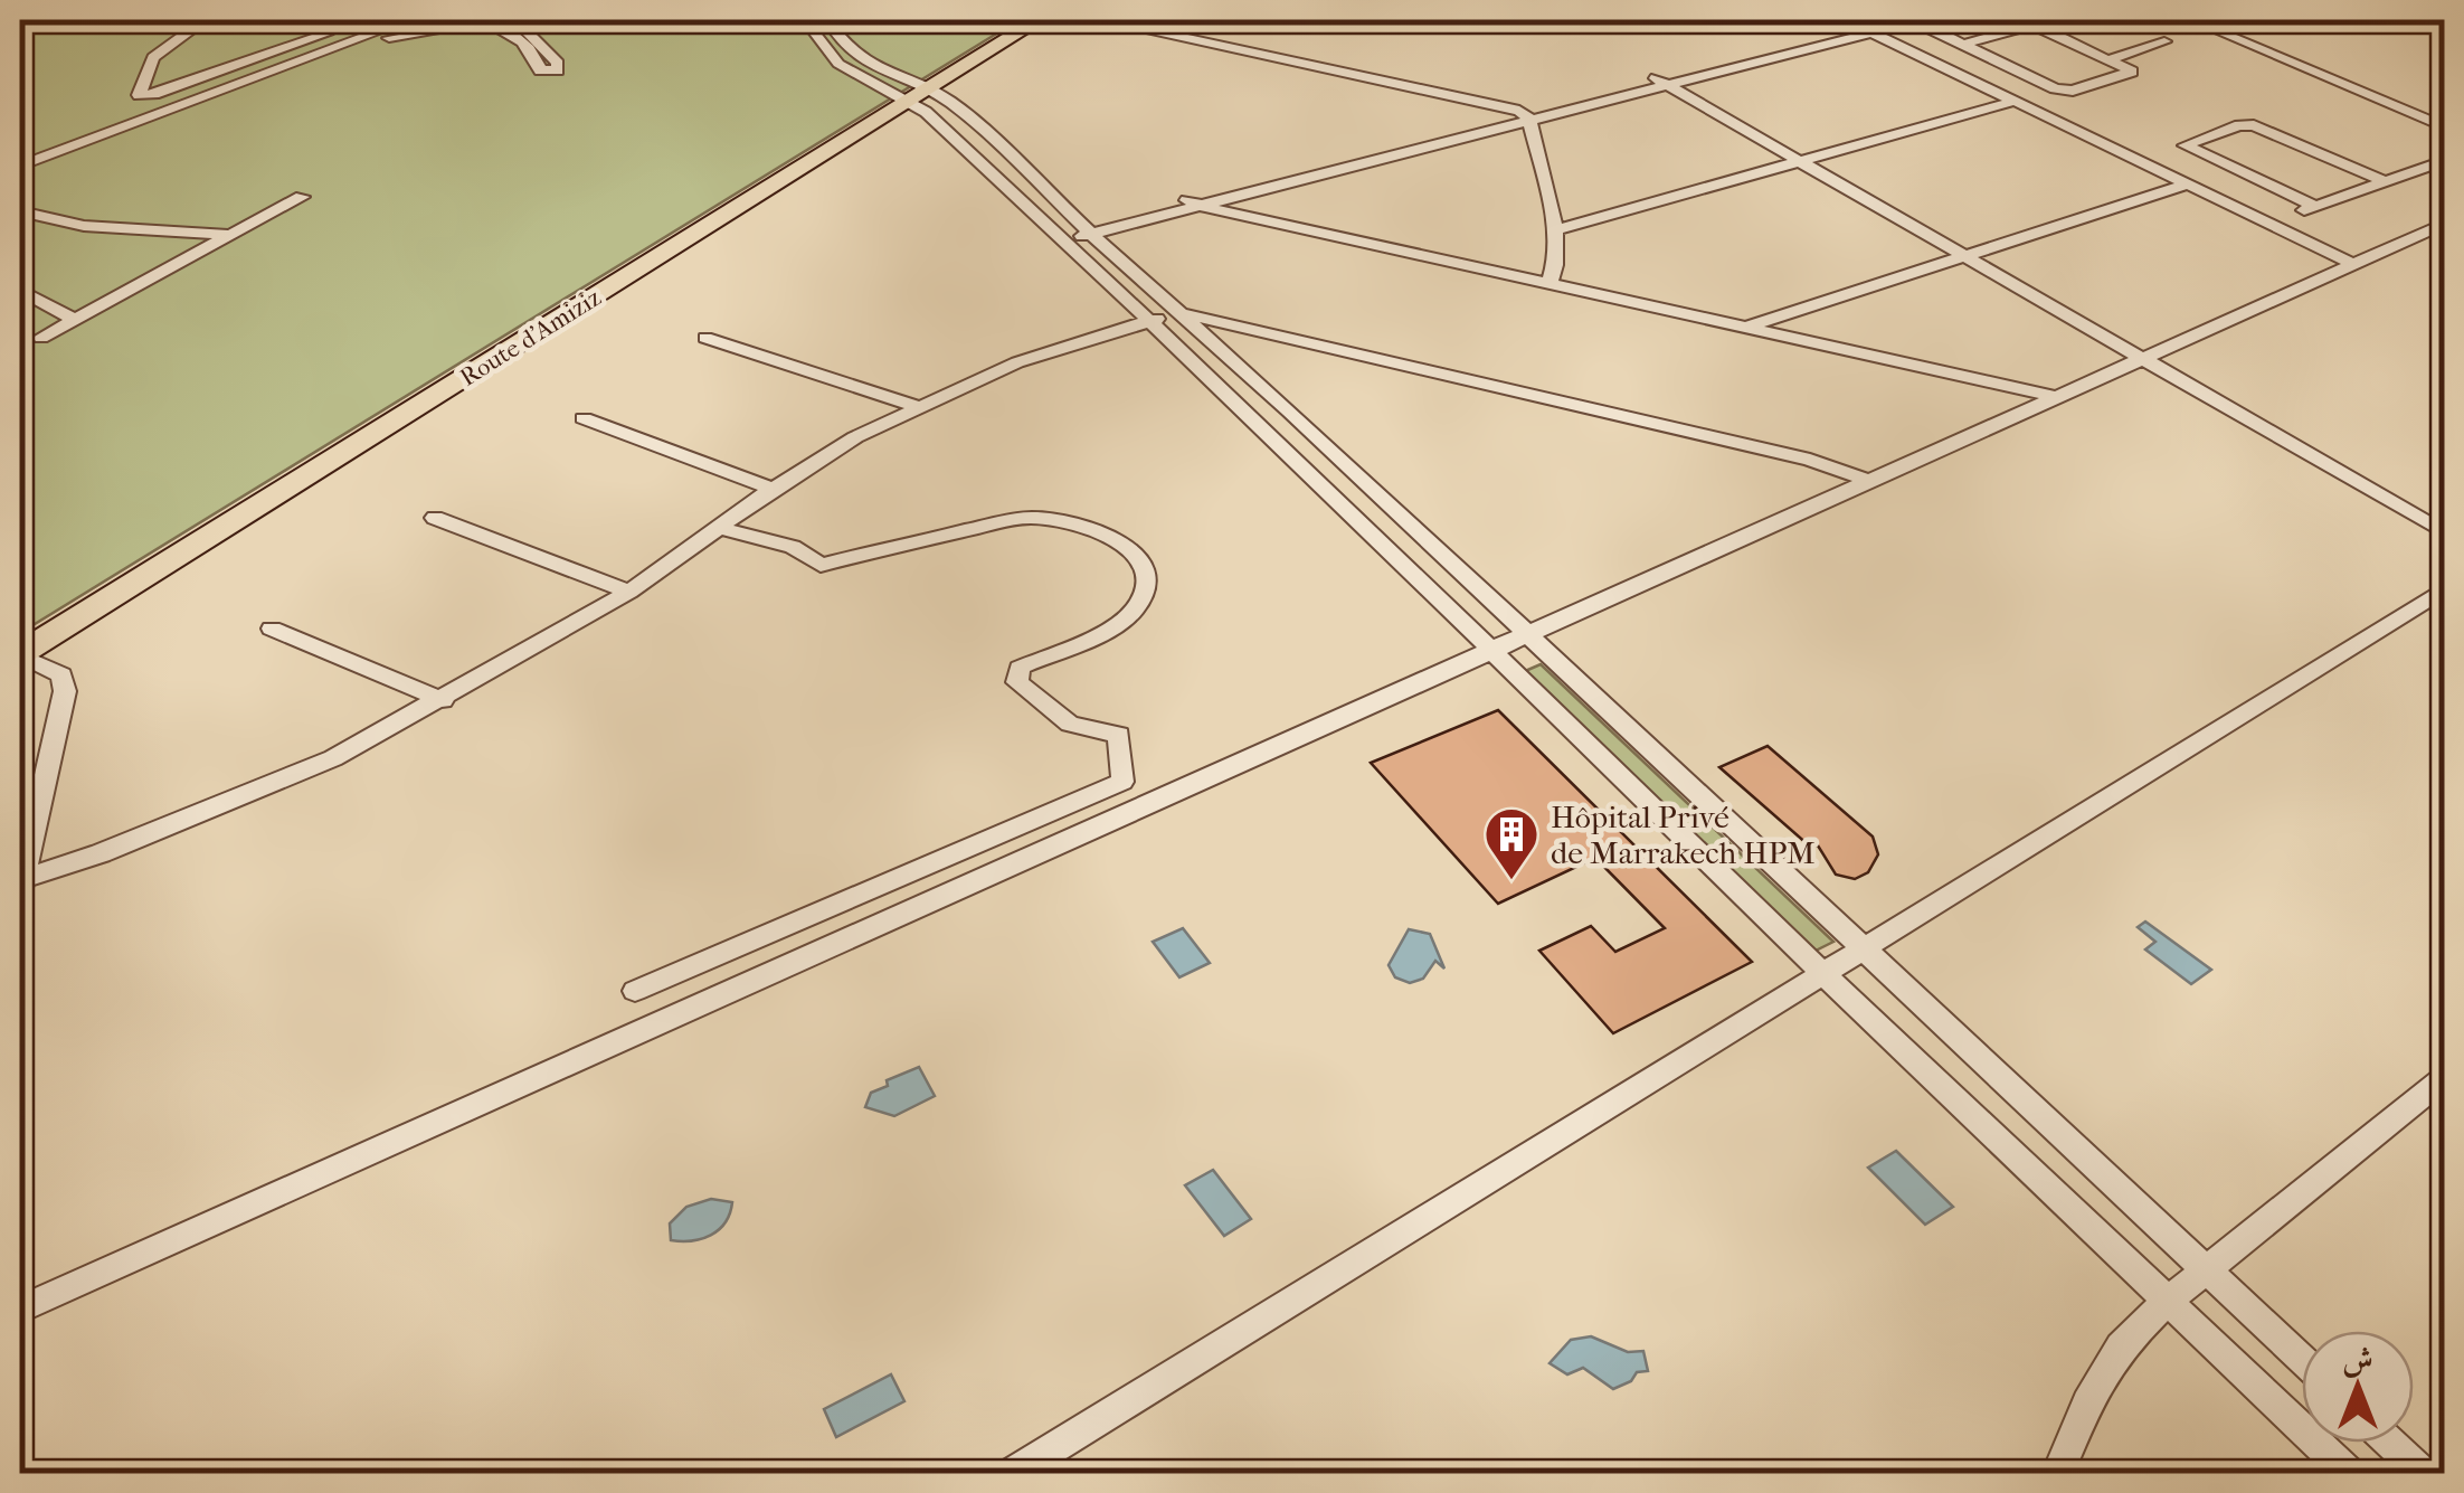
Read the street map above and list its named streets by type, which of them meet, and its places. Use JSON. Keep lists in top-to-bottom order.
{
  "streets": {
    "main road": ["Route d'Amiziz"]
  },
  "places": {
    "building": ["Hôpital Privé de Marrakech HPM"]
  },
  "north": "top"
}
